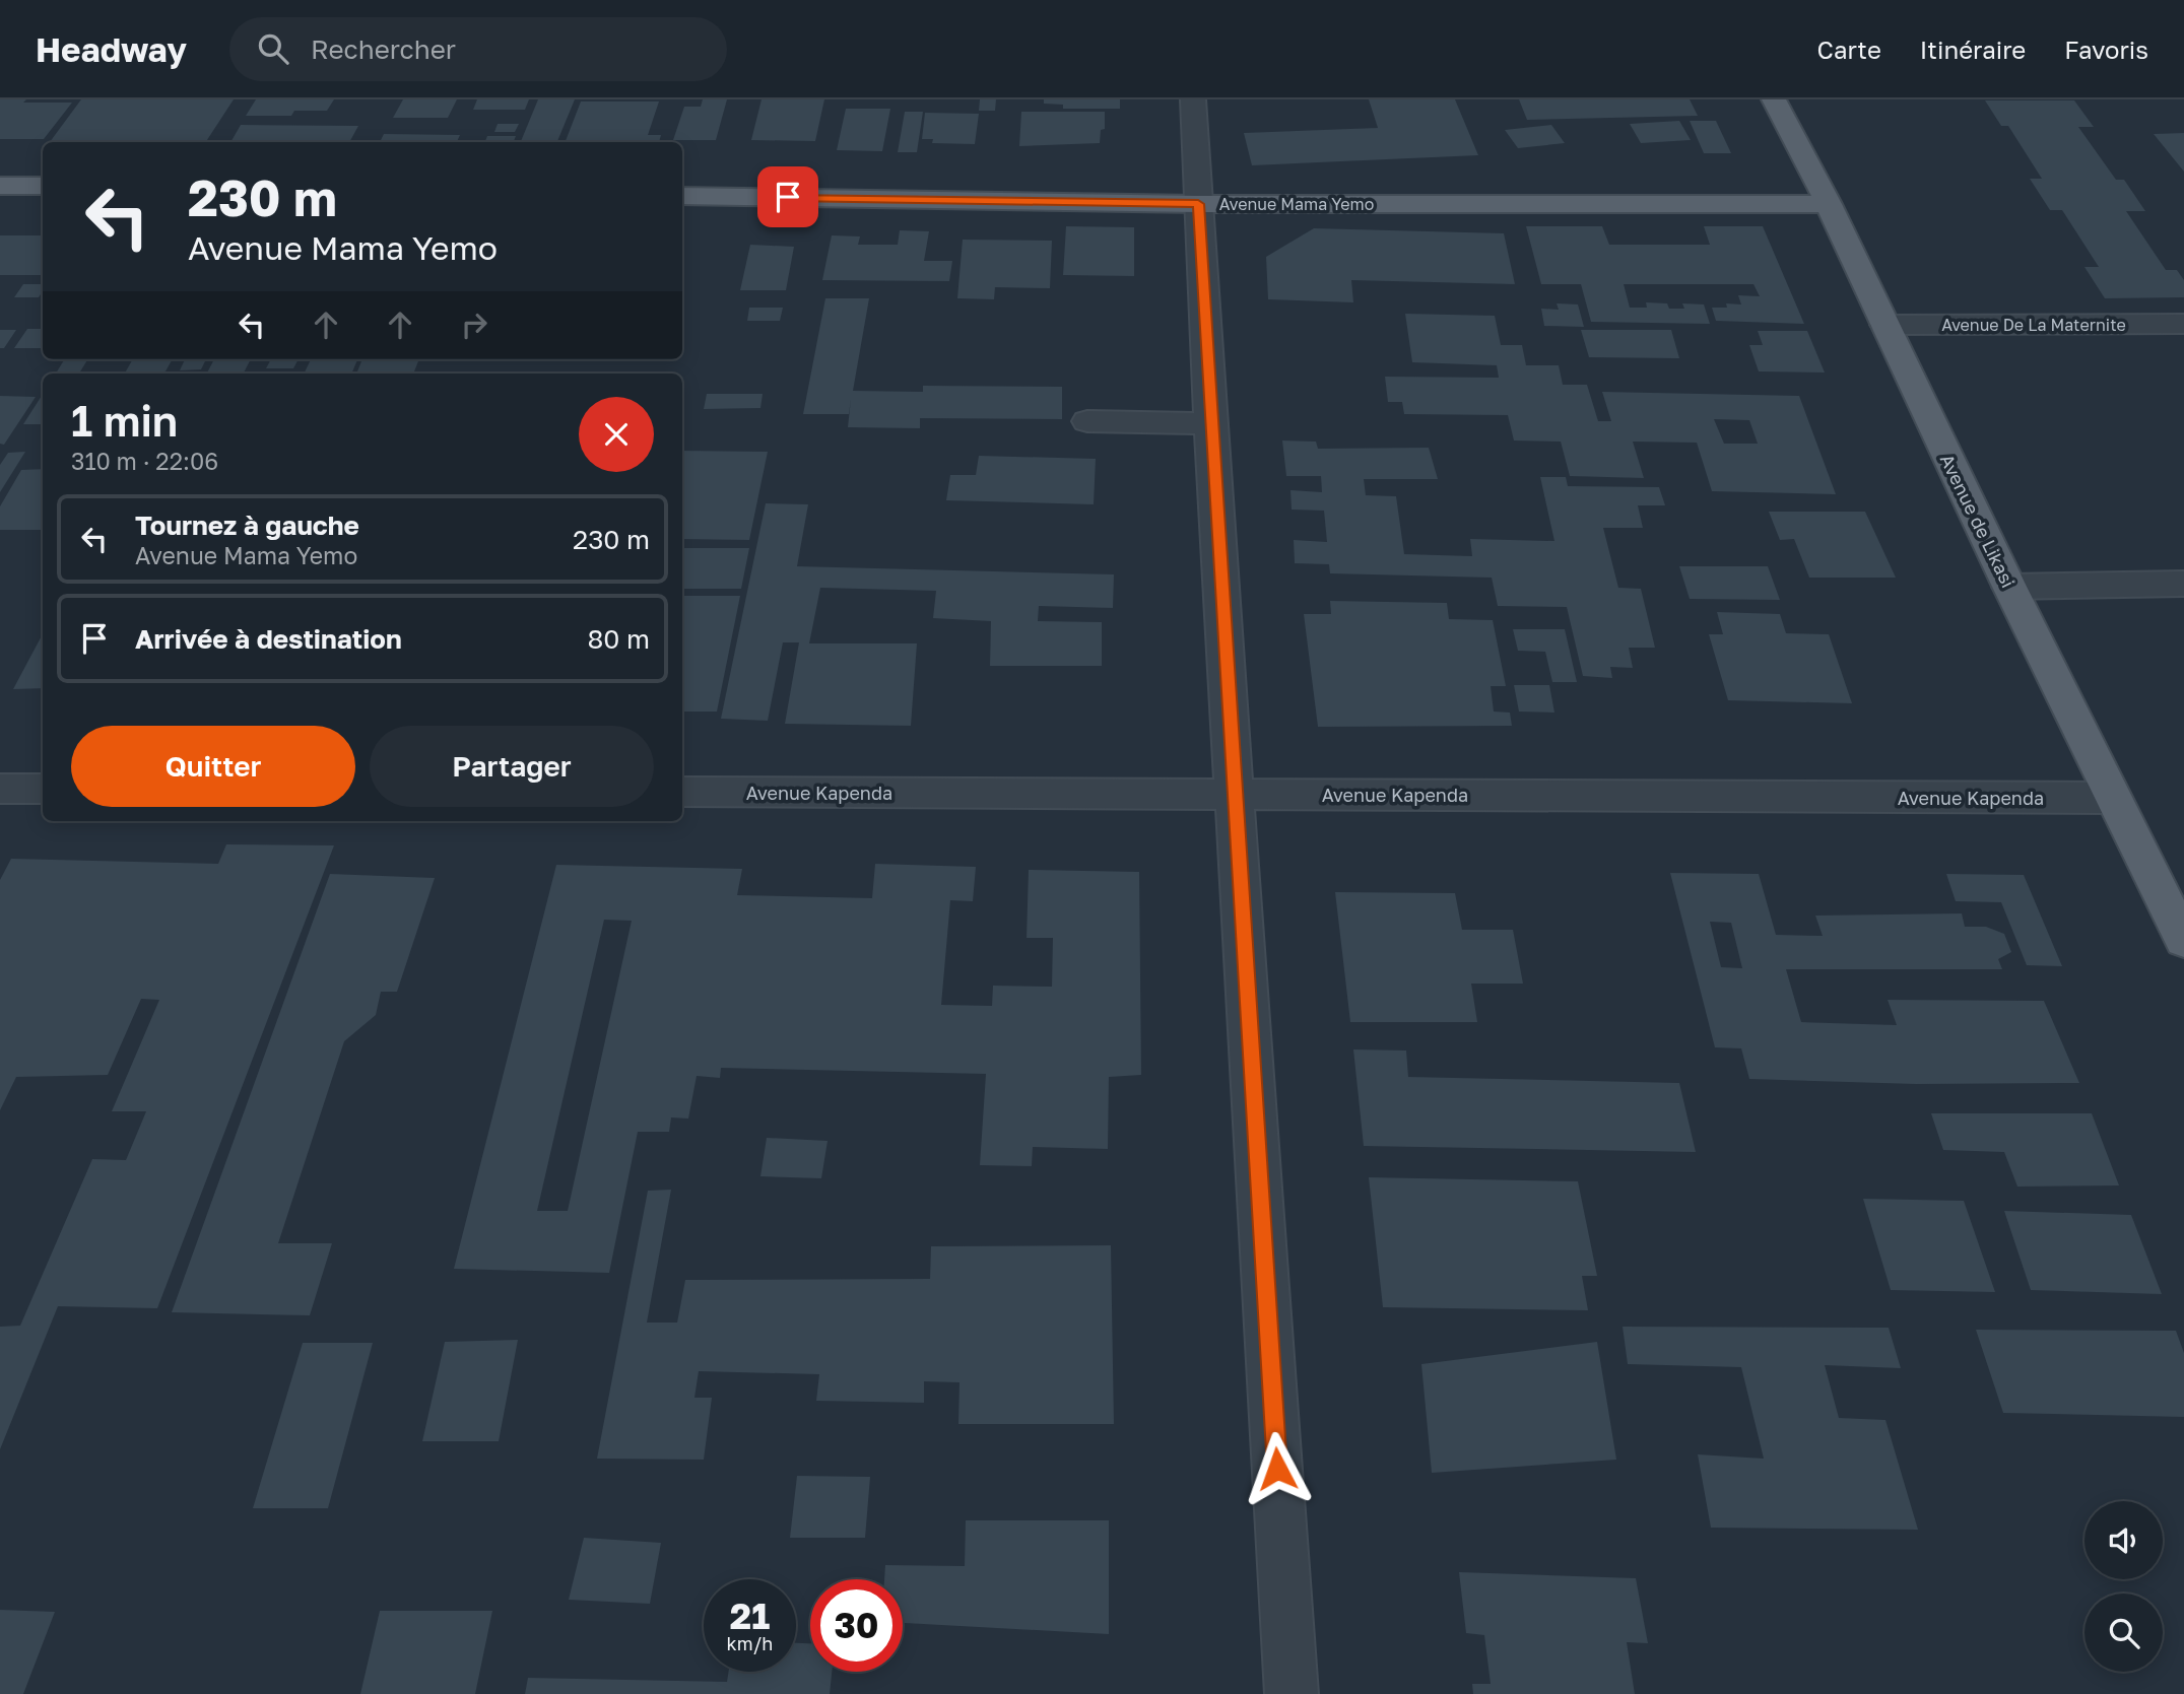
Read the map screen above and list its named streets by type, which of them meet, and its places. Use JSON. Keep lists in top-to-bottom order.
{
  "streets": {
    "main road": ["Avenue Mama Yemo", "Avenue de Likasi"],
    "street": ["Avenue De La Maternite", "Avenue Kapenda"]
  },
  "crossings": [
    ["Avenue Mama Yemo", "Avenue de Likasi"],
    ["Avenue De La Maternite", "Avenue de Likasi"],
    ["Avenue de Likasi", "Avenue Kapenda"]
  ],
  "page": {
    "header": "Headway",
    "search": "Rechercher",
    "nav": ["Carte", "Itinéraire", "Favoris"],
    "turn": ["230 m", "Avenue Mama Yemo"],
    "heading": ["1 min", "310 m · 22:06"],
    "list": [
      {
        "name": "Tournez à gauche",
        "note": "Avenue Mama Yemo",
        "value": "230 m"
      },
      {
        "name": "Arrivée à destination",
        "value": "80 m"
      }
    ],
    "buttons": ["Quitter", "Partager"],
    "speed": "21 km/h",
    "limit": "30"
  }
}
